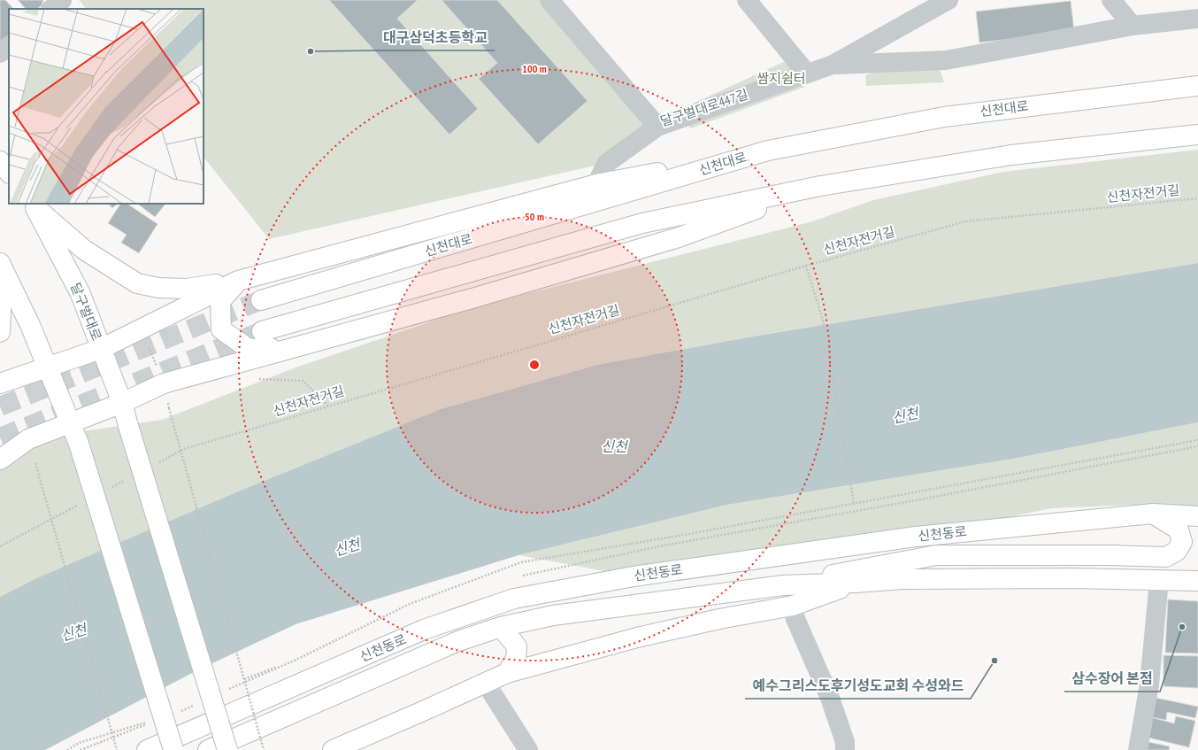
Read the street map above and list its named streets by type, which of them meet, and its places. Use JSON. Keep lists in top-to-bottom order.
{
  "streets": {
    "main road": ["신천대로", "달구벌대로", "신천동로"],
    "street": ["달구벌대로447길"],
    "path": ["신천자전거길"]
  },
  "water": ["신천"],
  "parks": ["쌈지쉼터"],
  "places": ["대구삼덕초등학교", "삼수장어 본점", "예수그리스도후기성도교회 수성와드"],
  "rings": ["100 m", "50 m"]
}
